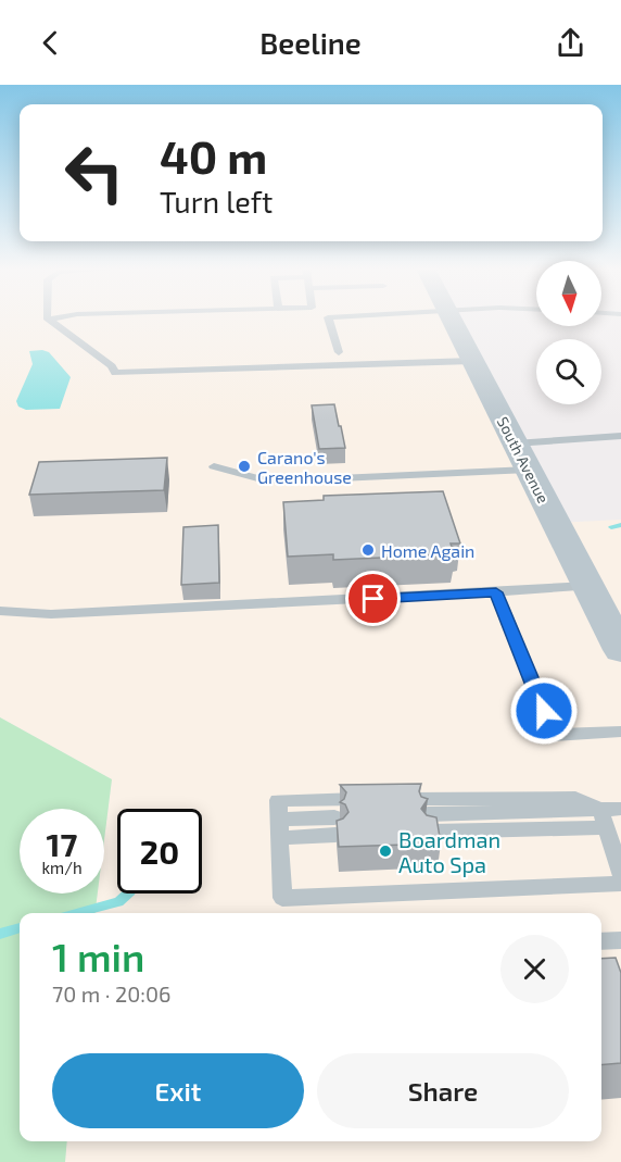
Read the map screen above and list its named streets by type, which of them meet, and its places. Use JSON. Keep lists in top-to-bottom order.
{
  "streets": {
    "main road": ["South Avenue"]
  },
  "places": ["Carano's Greenhouse", "Home Again", "Boardman Auto Spa"],
  "north": "bottom",
  "page": {
    "header": "Beeline",
    "turn": ["40 m", "Turn left"],
    "speed": "17 km/h",
    "limit": "20",
    "heading": ["1 min", "70 m · 20:06"],
    "buttons": ["Exit", "Share"]
  }
}
